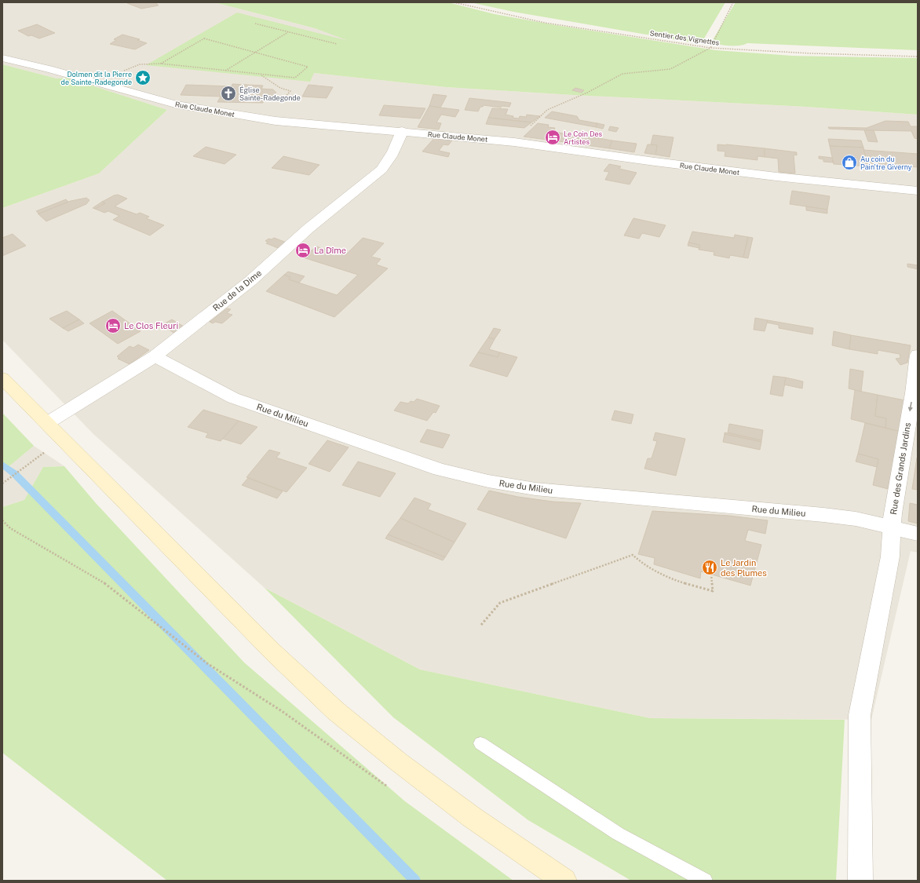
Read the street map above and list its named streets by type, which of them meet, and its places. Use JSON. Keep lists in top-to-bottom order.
{
  "streets": {
    "street": [
      "Rue Claude Monet",
      "Rue de la Dime",
      "Rue du Milieu",
      "Rue des Grands Jardins"
    ],
    "path": ["Sentier des Vignettes"]
  },
  "crossings": [
    ["Rue Claude Monet", "Rue de la Dime"],
    ["Rue de la Dime", "Rue du Milieu"],
    ["Rue du Milieu", "Rue des Grands Jardins"]
  ],
  "places": {
    "place": ["Dolmen dit la Pierre de Sainte-Radegonde"],
    "church": ["Église Sainte-Radegonde"],
    "hotel": ["Le Coin Des Artistes", "La Dîme", "Le Clos Fleuri"],
    "shop": ["Au coin du Pain'tre Giverny"],
    "restaurant": ["Le Jardin des Plumes"]
  }
}
